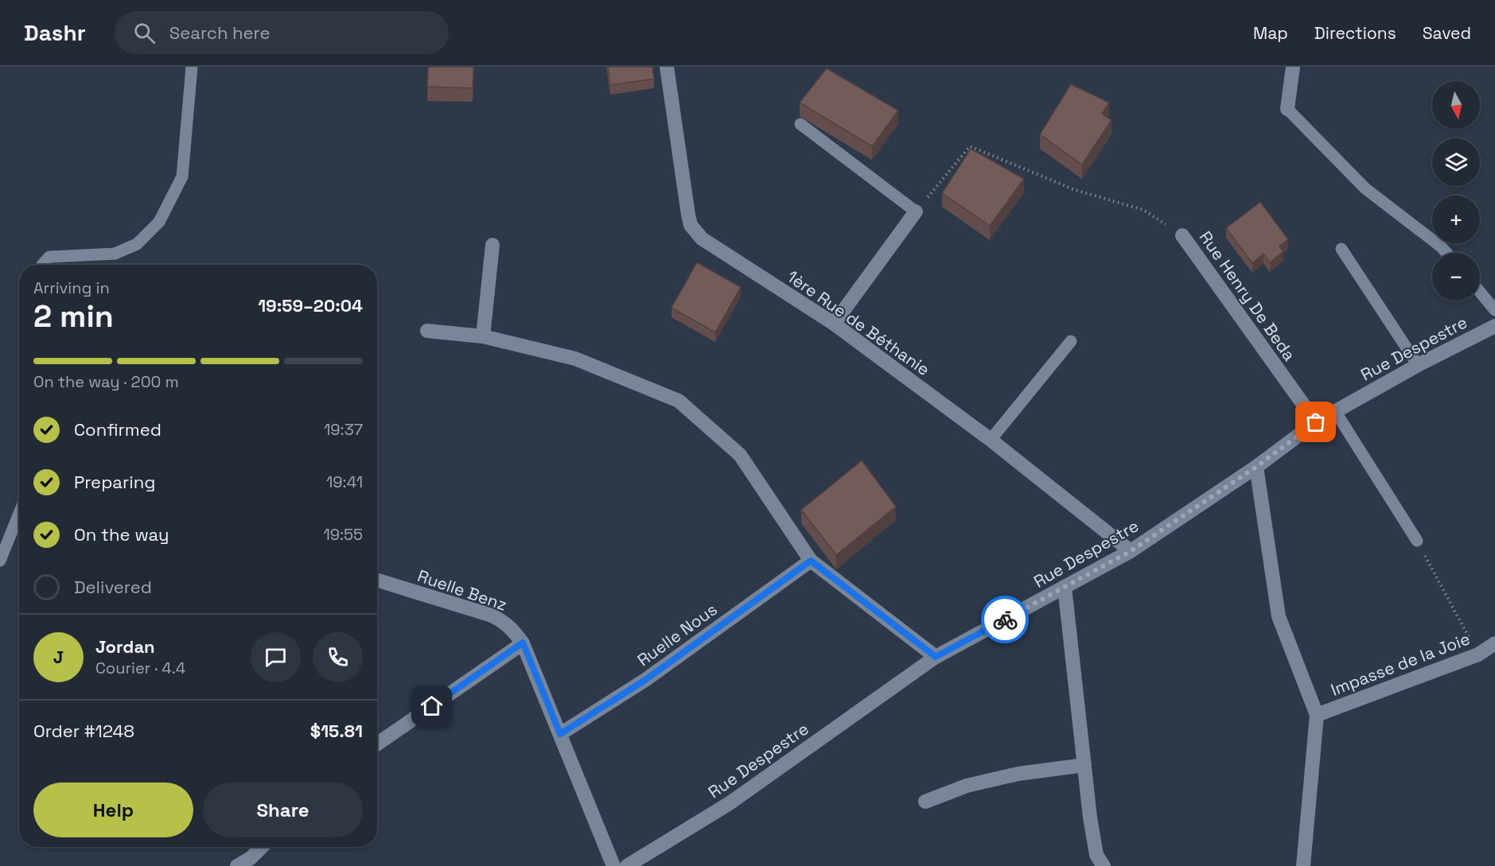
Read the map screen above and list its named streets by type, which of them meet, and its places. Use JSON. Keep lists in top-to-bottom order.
{
  "streets": {
    "street": [
      "Rue Henry De Beda",
      "1ère Rue de Béthanie",
      "Rue Despestre",
      "Ruelle Benz",
      "Ruelle Nous",
      "Impasse de la Joie"
    ]
  },
  "crossings": [
    ["Rue Henry De Beda", "Rue Despestre"],
    ["1ère Rue de Béthanie", "Rue Despestre"],
    ["Ruelle Benz", "Ruelle Nous"]
  ],
  "north": "bottom",
  "page": {
    "header": "Dashr",
    "search": "Search here",
    "nav": ["Map", "Directions", "Saved"],
    "map_buttons": ["+", "−"],
    "heading": ["2 min", "Arriving in", "19:59–20:04"],
    "panel": [
      "Jordan",
      "Courier · 4.4",
      "Order #1248",
      "$15.81"
    ],
    "bar": "On the way · 200 m",
    "list": [
      ["Confirmed", "19:37"],
      ["Preparing", "19:41"],
      ["On the way", "19:55"],
      "Delivered"
    ],
    "round": "J",
    "buttons": ["Help", "Share"]
  }
}
